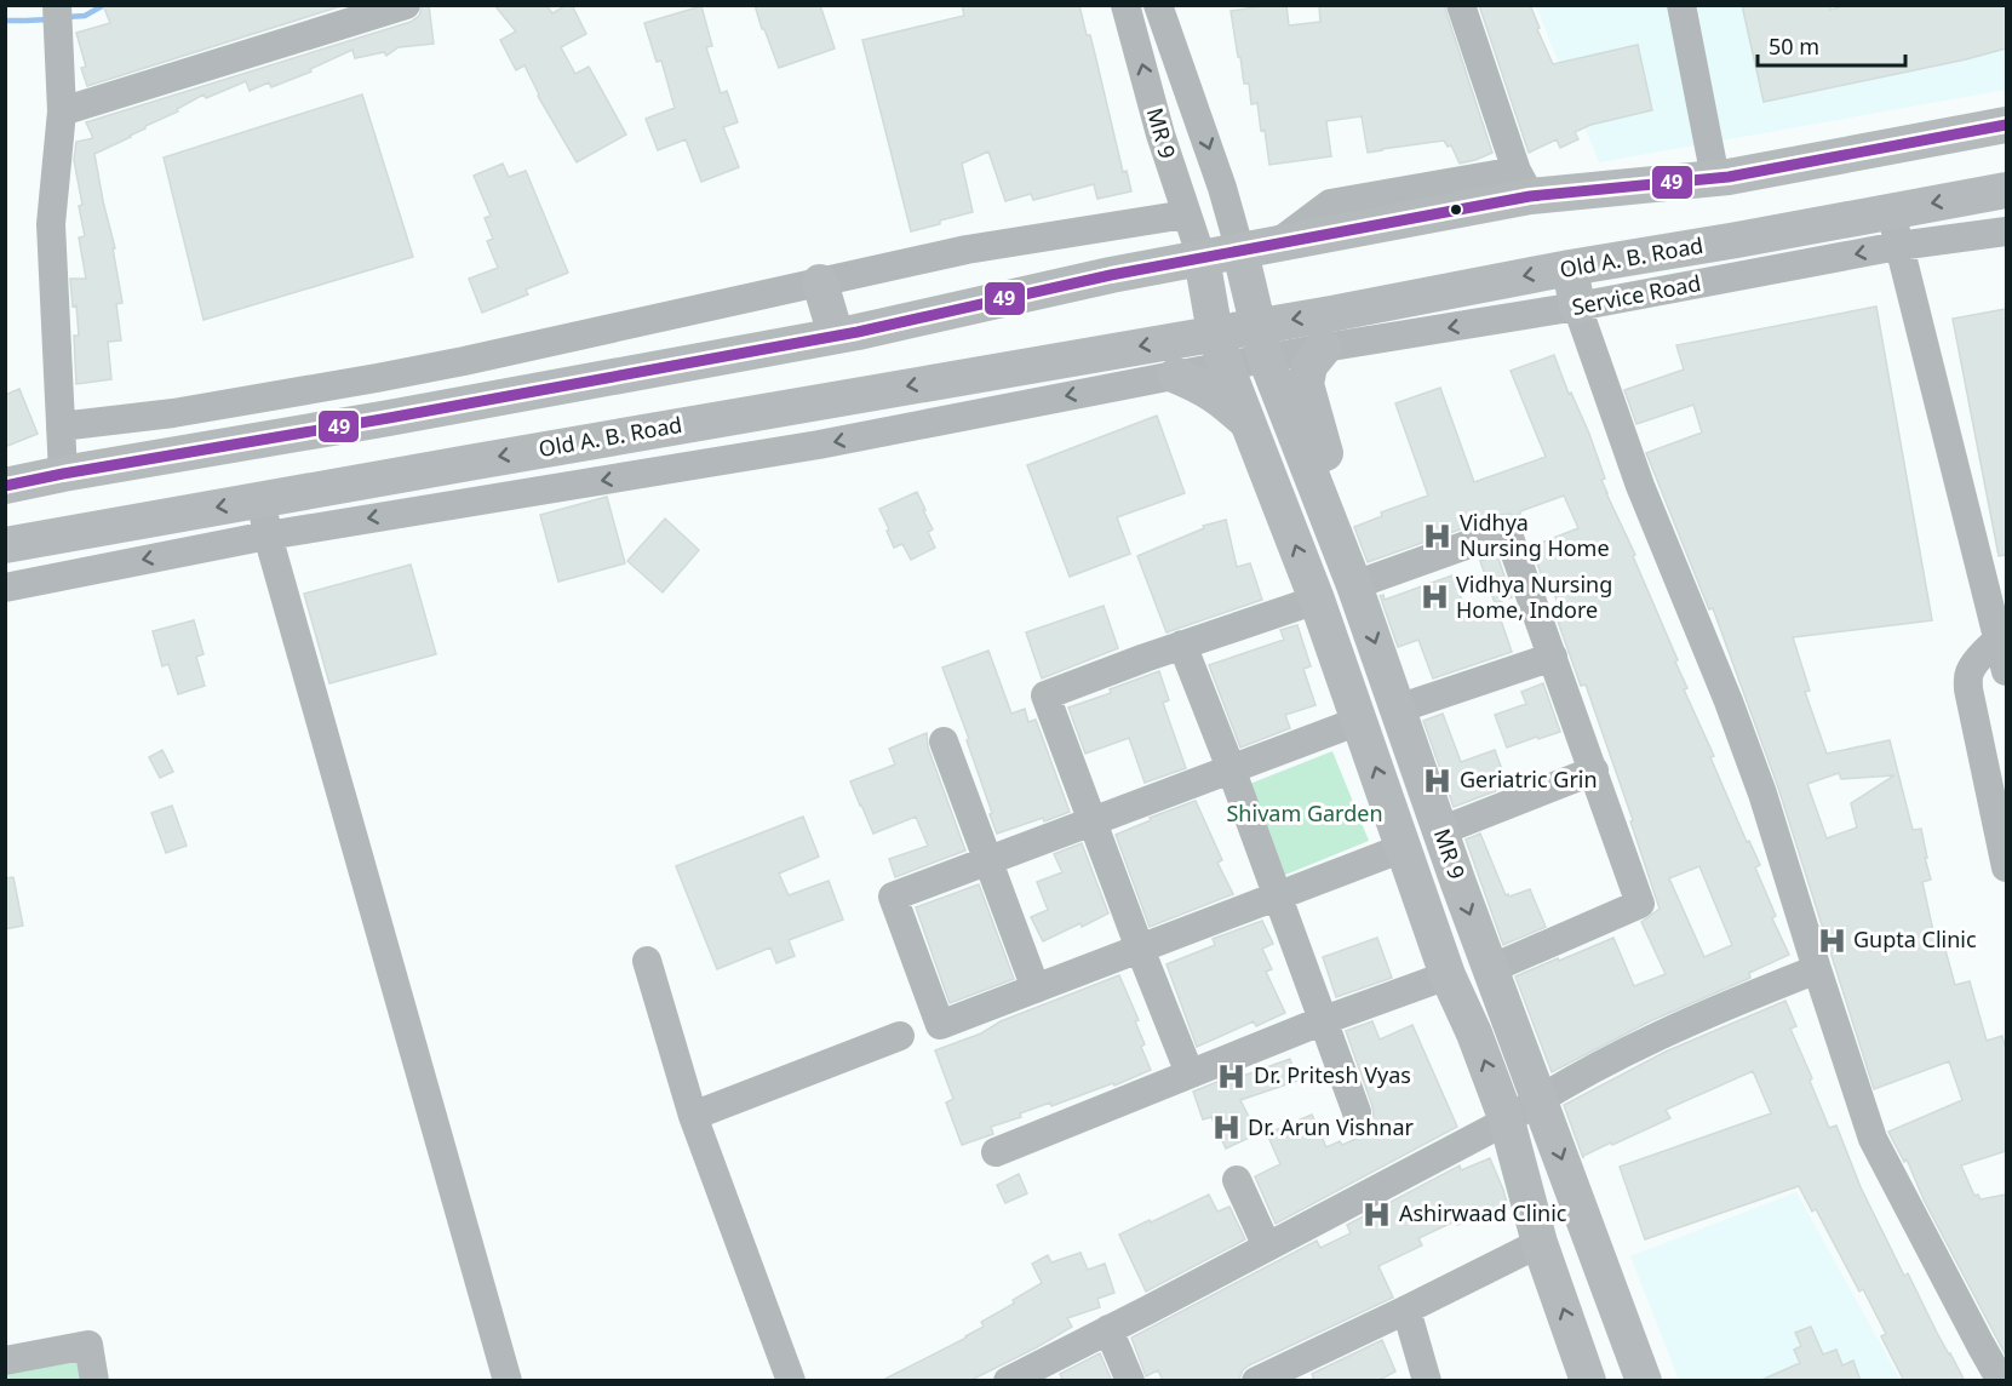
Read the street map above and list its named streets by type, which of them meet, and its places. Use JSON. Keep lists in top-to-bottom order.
{
  "streets": {
    "main road": ["MR 9", "Old A. B. Road"],
    "street": ["Service Road"]
  },
  "crossings": [
    ["MR 9", "Old A. B. Road"],
    ["MR 9", "Service Road"],
    ["Old A. B. Road", "Service Road"]
  ],
  "one_way": ["Service Road"],
  "parks": ["Shivam Garden"],
  "places": {
    "hospital": [
      "Vidhya Nursing Home",
      "Vidhya Nursing Home, Indore",
      "Geriatric Grin",
      "Gupta Clinic",
      "Dr. Pritesh Vyas",
      "Dr. Arun Vishnar",
      "Ashirwaad Clinic"
    ]
  },
  "lines": ["transit line 49"],
  "scale_bar": "50 m"
}
